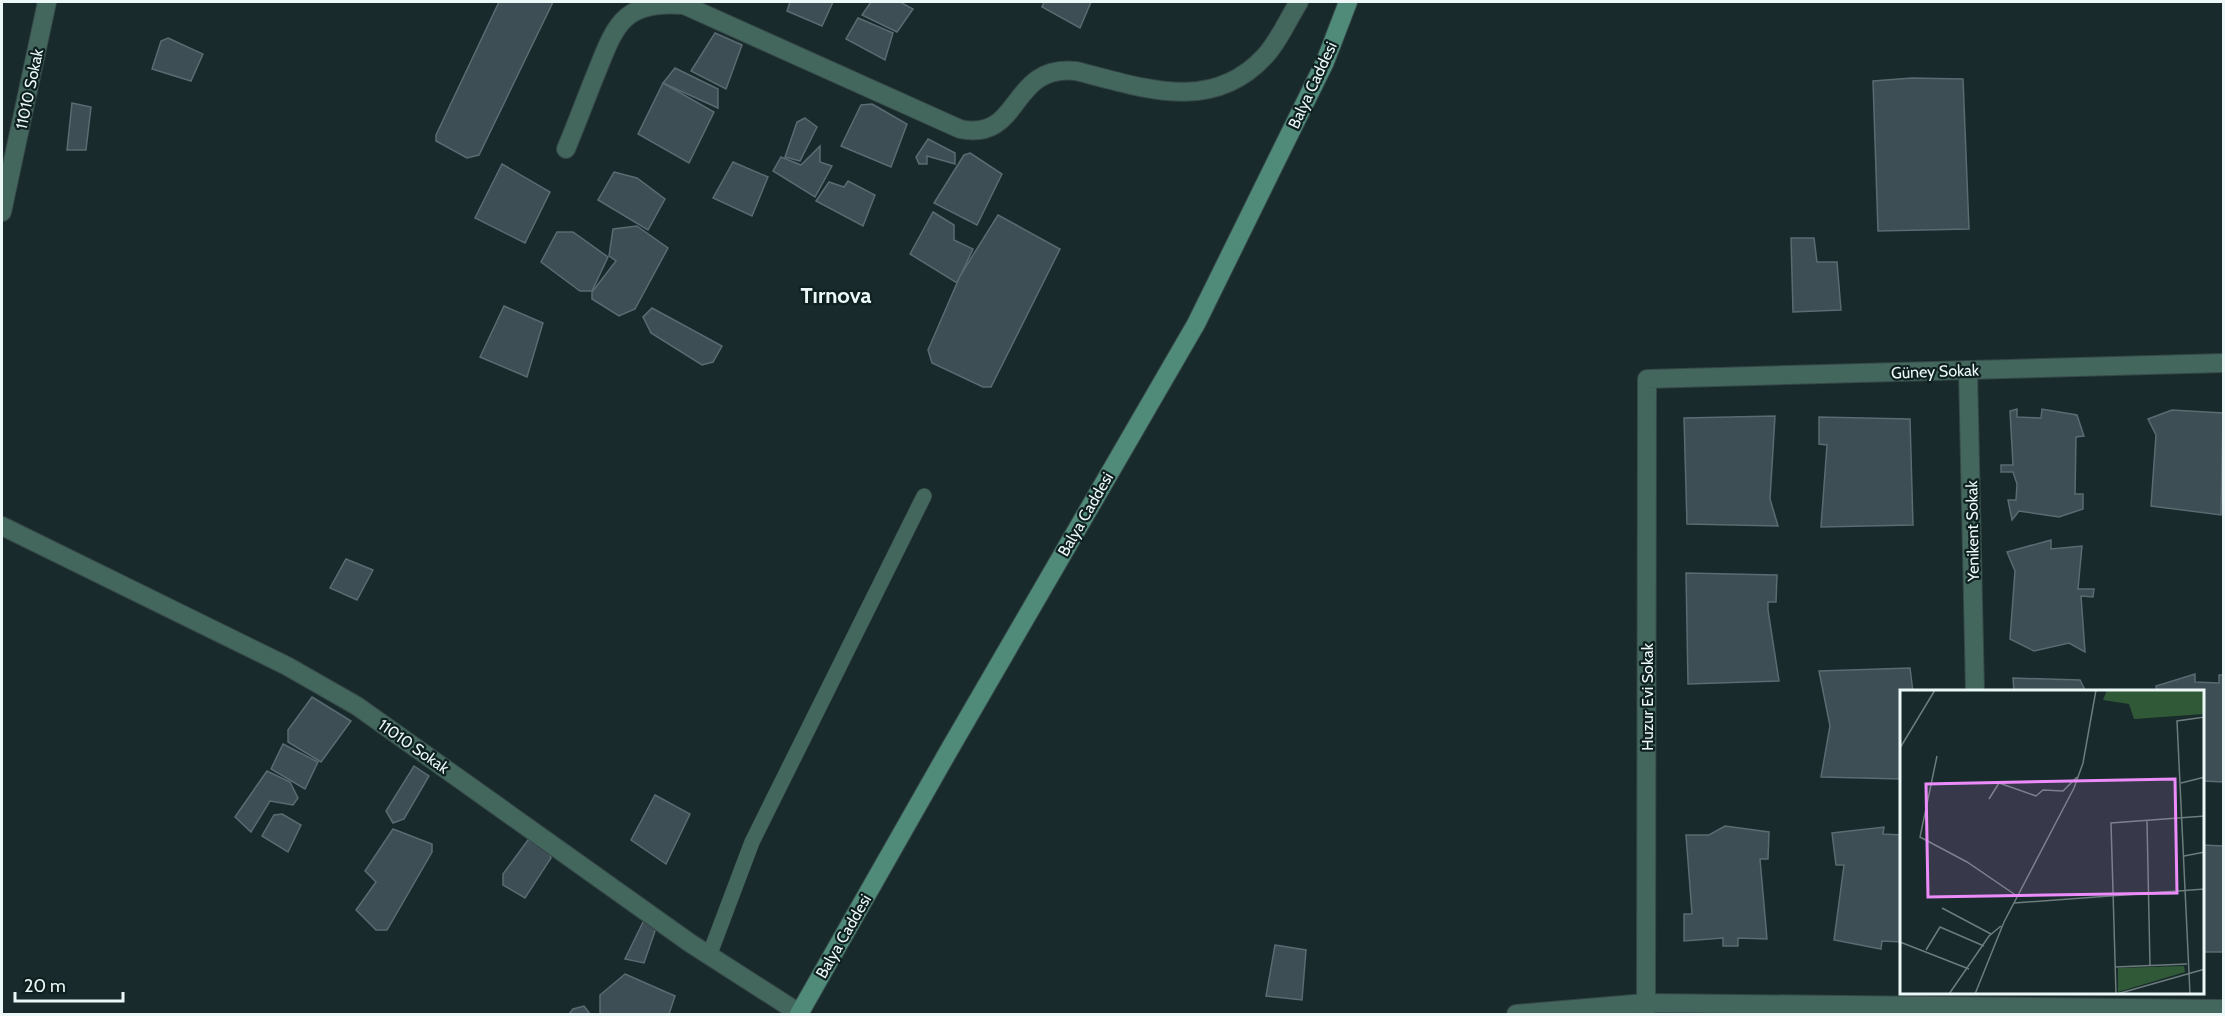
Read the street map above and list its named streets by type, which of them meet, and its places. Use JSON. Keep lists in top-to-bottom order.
{
  "streets": {
    "main road": ["Balya Caddesi"],
    "street": [
      "11010 Sokak",
      "Güney Sokak",
      "Yenikent Sokak",
      "Huzur Evi Sokak"
    ]
  },
  "crossings": [
    ["Balya Caddesi", "11010 Sokak"],
    ["Güney Sokak", "Yenikent Sokak"],
    ["Güney Sokak", "Huzur Evi Sokak"]
  ],
  "districts": ["Tırnova"],
  "scale_bar": "20 m"
}
